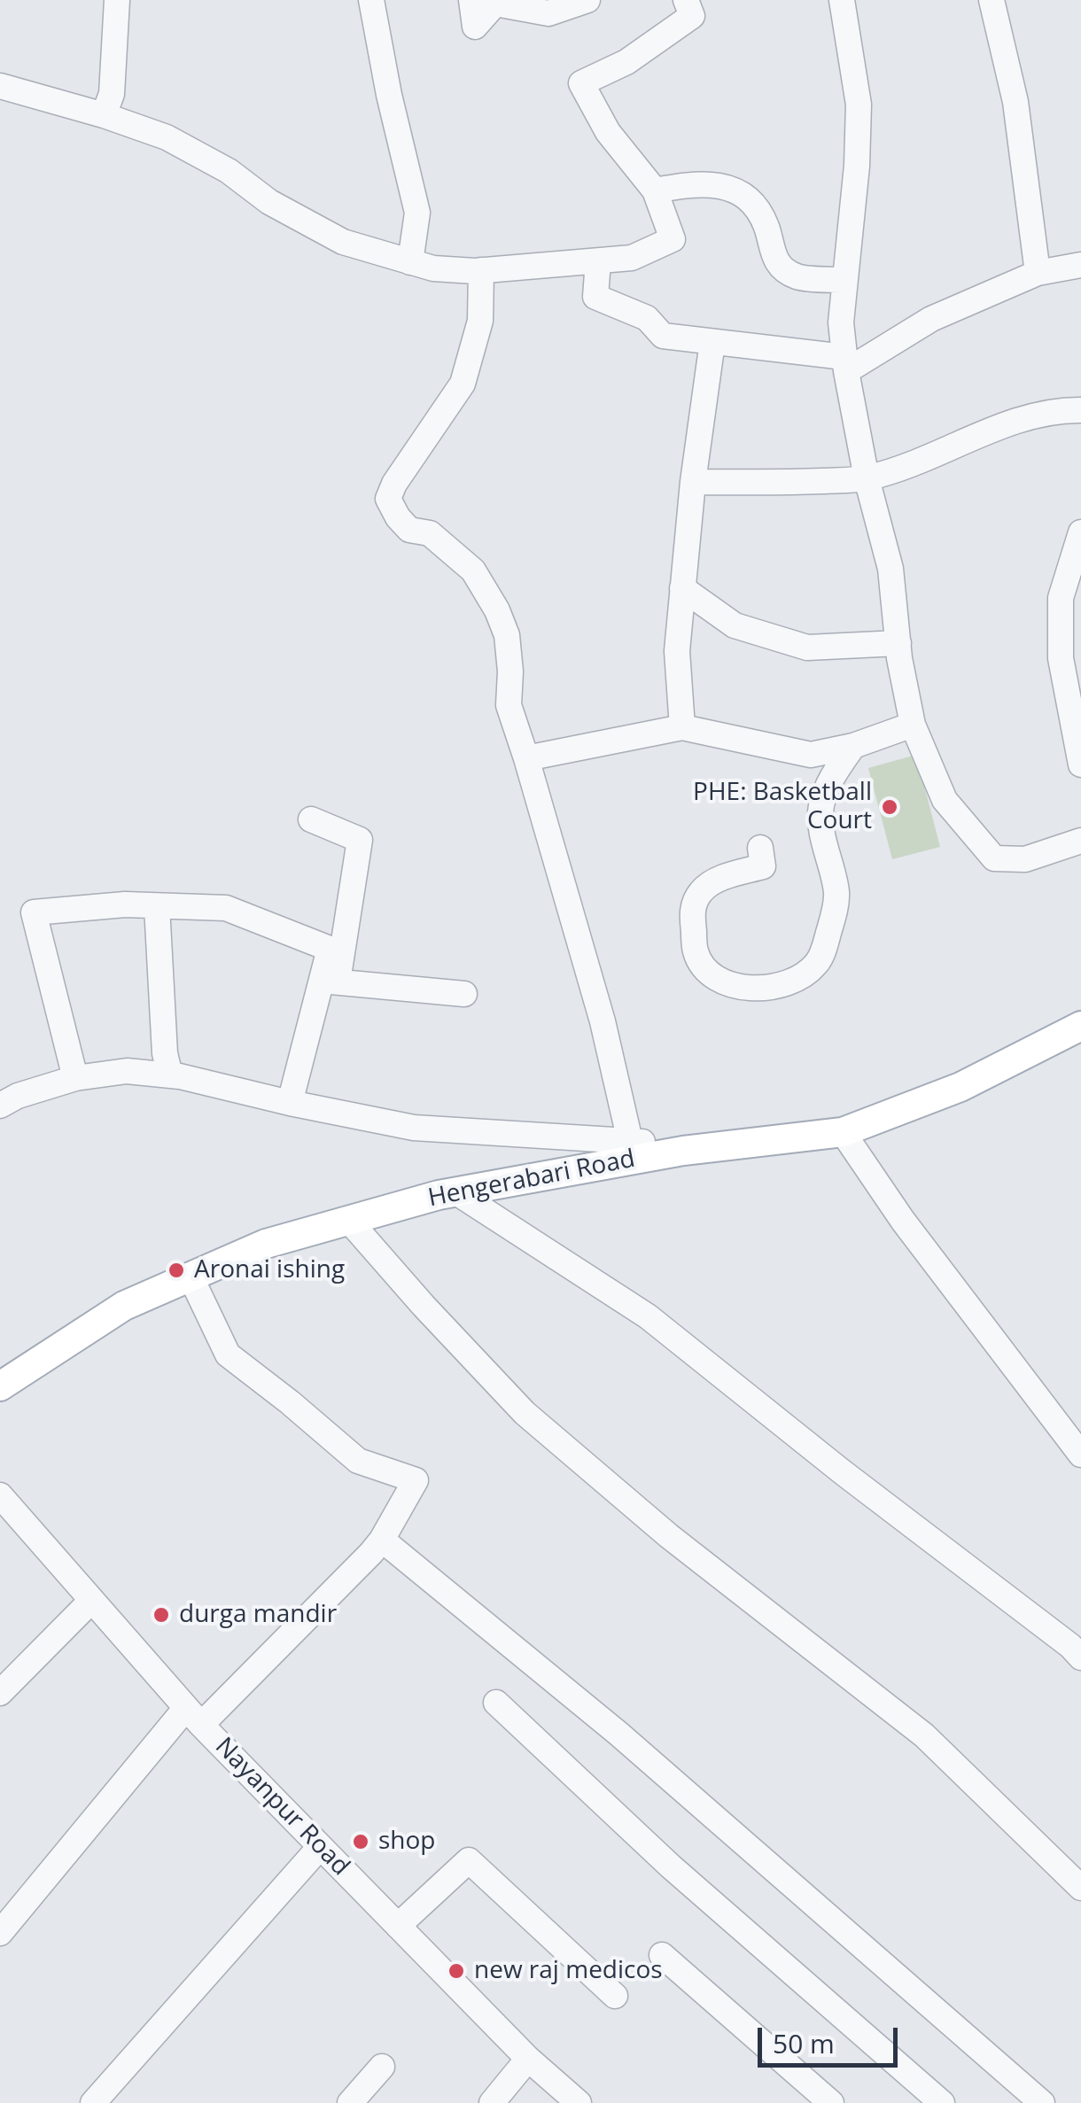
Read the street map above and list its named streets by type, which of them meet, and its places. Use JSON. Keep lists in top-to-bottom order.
{
  "streets": {
    "main road": ["Hengerabari Road"],
    "street": ["Nayanpur Road"]
  },
  "places": [
    "PHE: Basketball Court",
    "Aronai ishing",
    "durga mandir",
    "shop",
    "new raj medicos"
  ],
  "scale_bar": "50 m"
}
